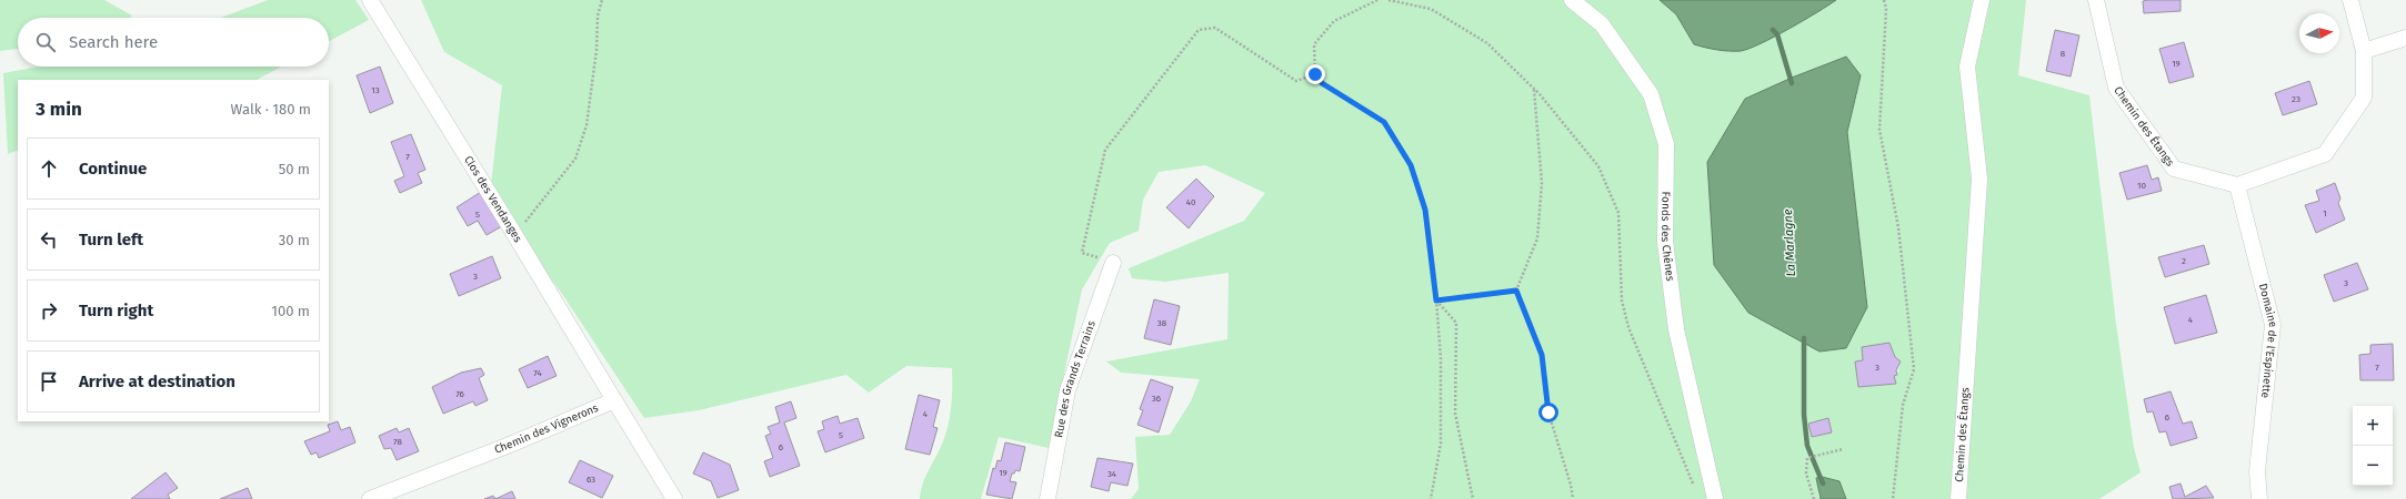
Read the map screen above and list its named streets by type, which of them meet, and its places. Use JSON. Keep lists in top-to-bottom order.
{
  "streets": {
    "street": [
      "Chemin des Étangs",
      "Clos des Vendanges",
      "Fonds des Chênes",
      "Domaine de l'Espinette",
      "Rue des Grands Terrains",
      "Chemin des Vignerons"
    ]
  },
  "crossings": [
    ["Chemin des Étangs", "Domaine de l'Espinette"],
    ["Clos des Vendanges", "Chemin des Vignerons"]
  ],
  "water": ["La Marlagne"],
  "house_numbers": [
    "8",
    "19",
    "13",
    "23",
    "7",
    "10",
    "40",
    "1",
    "5",
    "2",
    "3",
    "3",
    "4",
    "38",
    "3",
    "7",
    "74",
    "76",
    "36",
    "4",
    "6",
    "5",
    "78",
    "6",
    "19",
    "34",
    "63"
  ],
  "north": "right",
  "page": {
    "search": "Search here",
    "heading": ["3 min", "Walk · 180 m"],
    "list": [
      ["Continue", "50 m"],
      ["Turn left", "30 m"],
      ["Turn right", "100 m"],
      "Arrive at destination"
    ],
    "map_buttons": ["+", "−"]
  }
}
